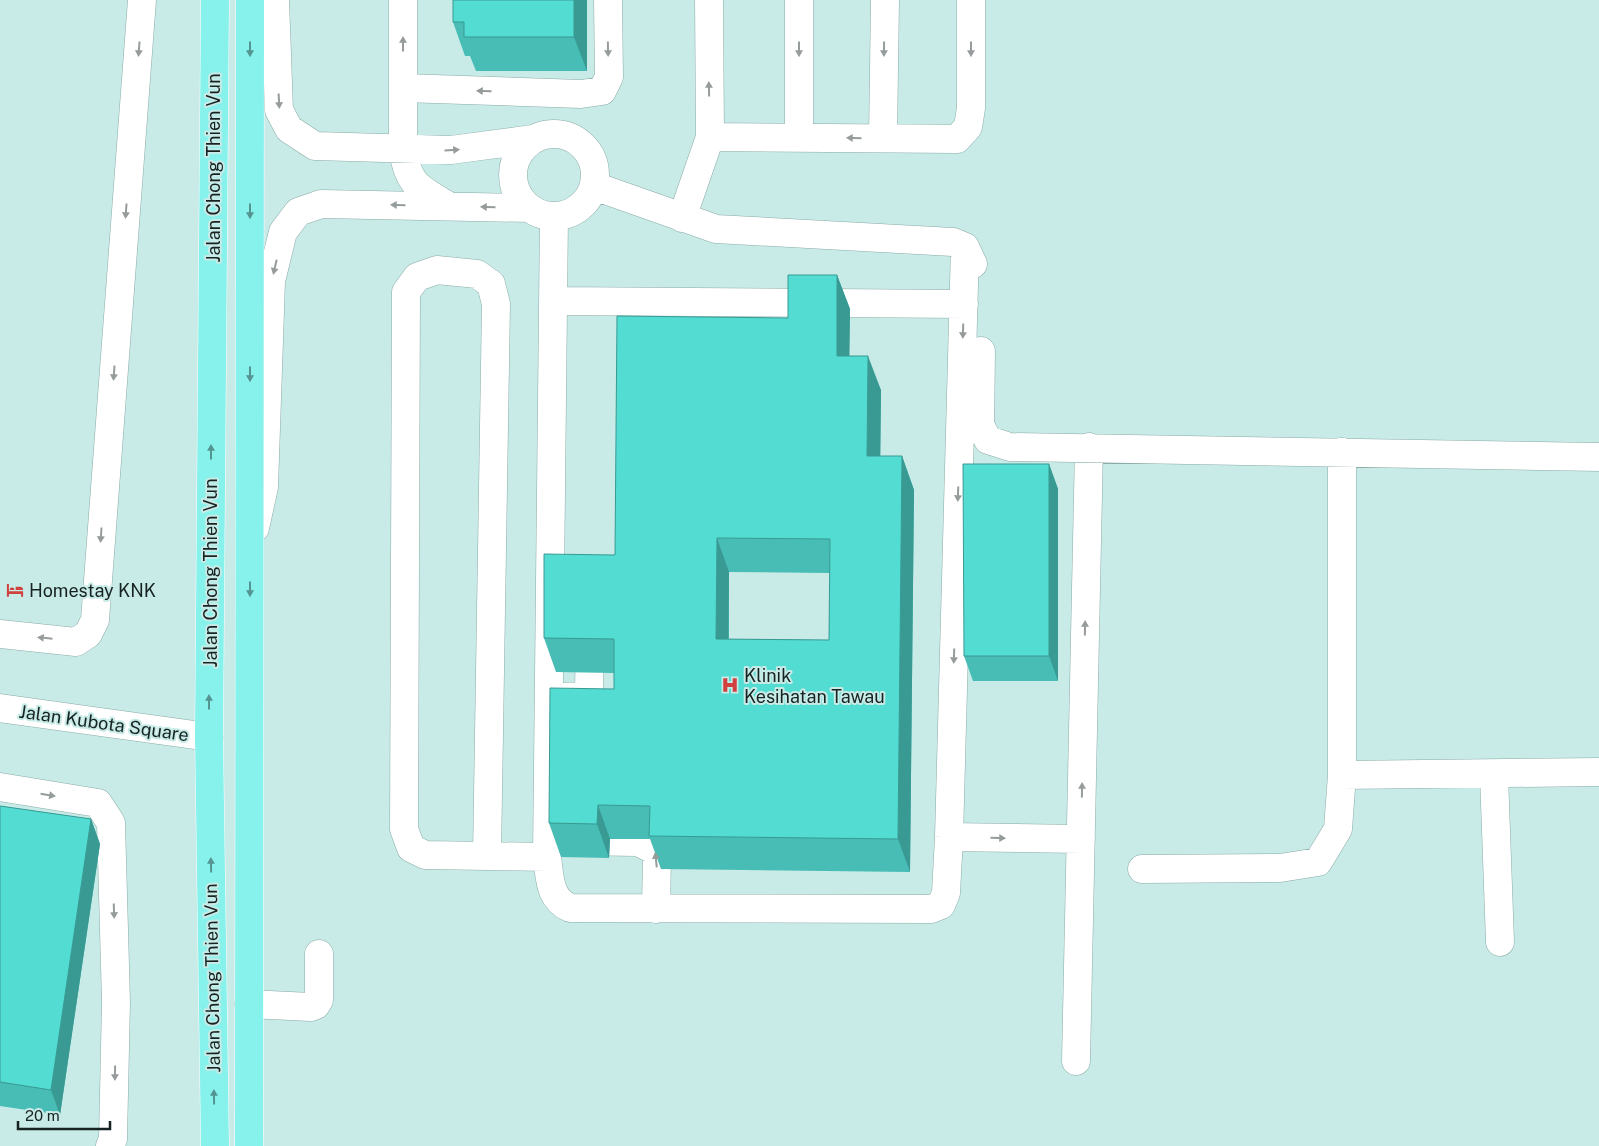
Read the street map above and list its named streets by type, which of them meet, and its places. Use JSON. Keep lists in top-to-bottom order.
{
  "streets": {
    "main road": ["Jalan Chong Thien Vun"],
    "street": ["Jalan Kubota Square"]
  },
  "crossings": [
    ["Jalan Chong Thien Vun", "Jalan Kubota Square"]
  ],
  "places": {
    "hotel": ["Homestay KNK"],
    "hospital": ["Klinik Kesihatan Tawau"]
  },
  "scale_bar": "20 m"
}
